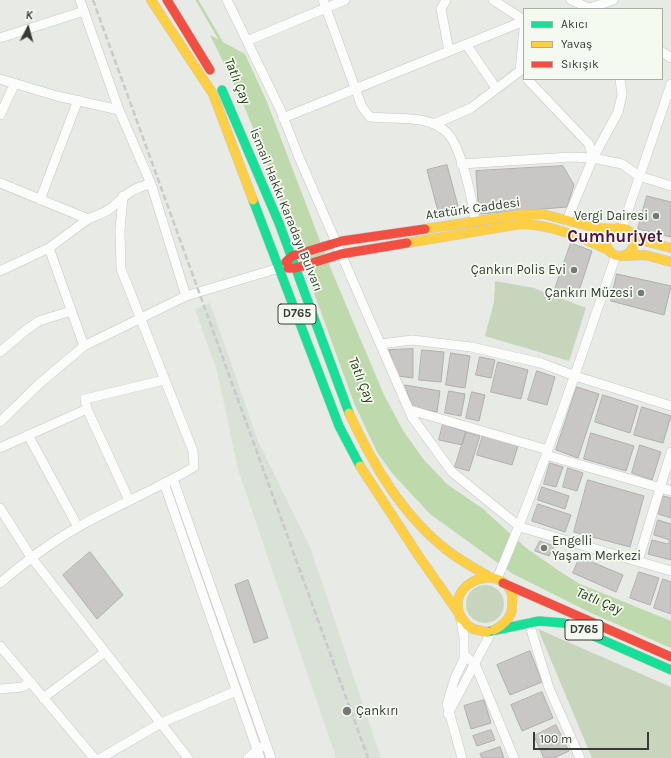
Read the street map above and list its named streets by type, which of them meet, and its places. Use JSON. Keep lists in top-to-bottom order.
{
  "streets": {
    "main road": ["Atatürk Caddesi", "İsmail Hakkı Karadayı Bulvarı", "D765"]
  },
  "crossings": [
    ["Atatürk Caddesi", "İsmail Hakkı Karadayı Bulvarı"],
    ["Atatürk Caddesi", "D765"],
    ["İsmail Hakkı Karadayı Bulvarı", "D765"]
  ],
  "districts": ["Cumhuriyet"],
  "water": ["Tatlı Çay"],
  "places": [
    "Vergi Dairesi",
    "Çankırı Polis Evi",
    "Çankırı Müzesi",
    "Engelli Yaşam Merkezi",
    "Çankırı"
  ],
  "legend": ["Akıcı", "Yavaş", "Sıkışık"],
  "scale_bar": "100 m",
  "north": "top"
}
